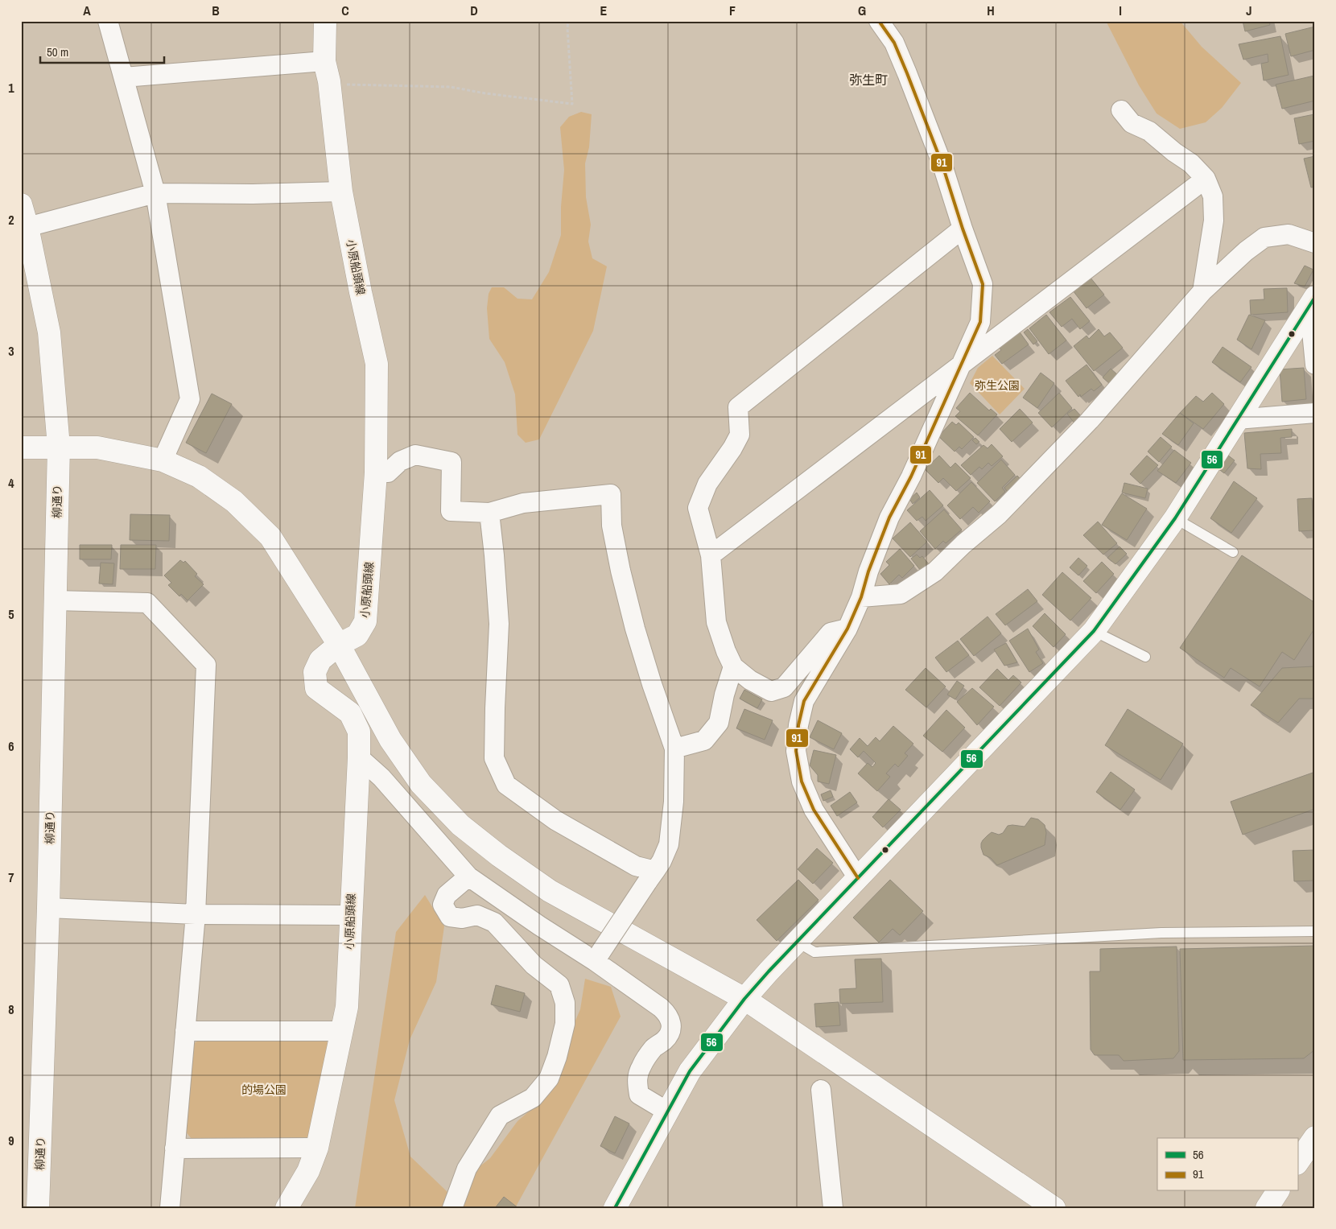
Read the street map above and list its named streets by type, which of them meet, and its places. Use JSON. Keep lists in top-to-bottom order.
{
  "streets": {
    "street": ["小原船頭線", "柳通り"]
  },
  "districts": ["弥生町"],
  "parks": ["弥生公園", "的場公園"],
  "lines": ["transit line 91", "transit line 56"],
  "legend": ["56", "91"],
  "scale_bar": "50 m",
  "grid": {
    "columns": [
      "A",
      "B",
      "C",
      "D",
      "E",
      "F",
      "G",
      "H",
      "I",
      "J"
    ],
    "rows": [
      "1",
      "2",
      "3",
      "4",
      "5",
      "6",
      "7",
      "8",
      "9"
    ]
  }
}
